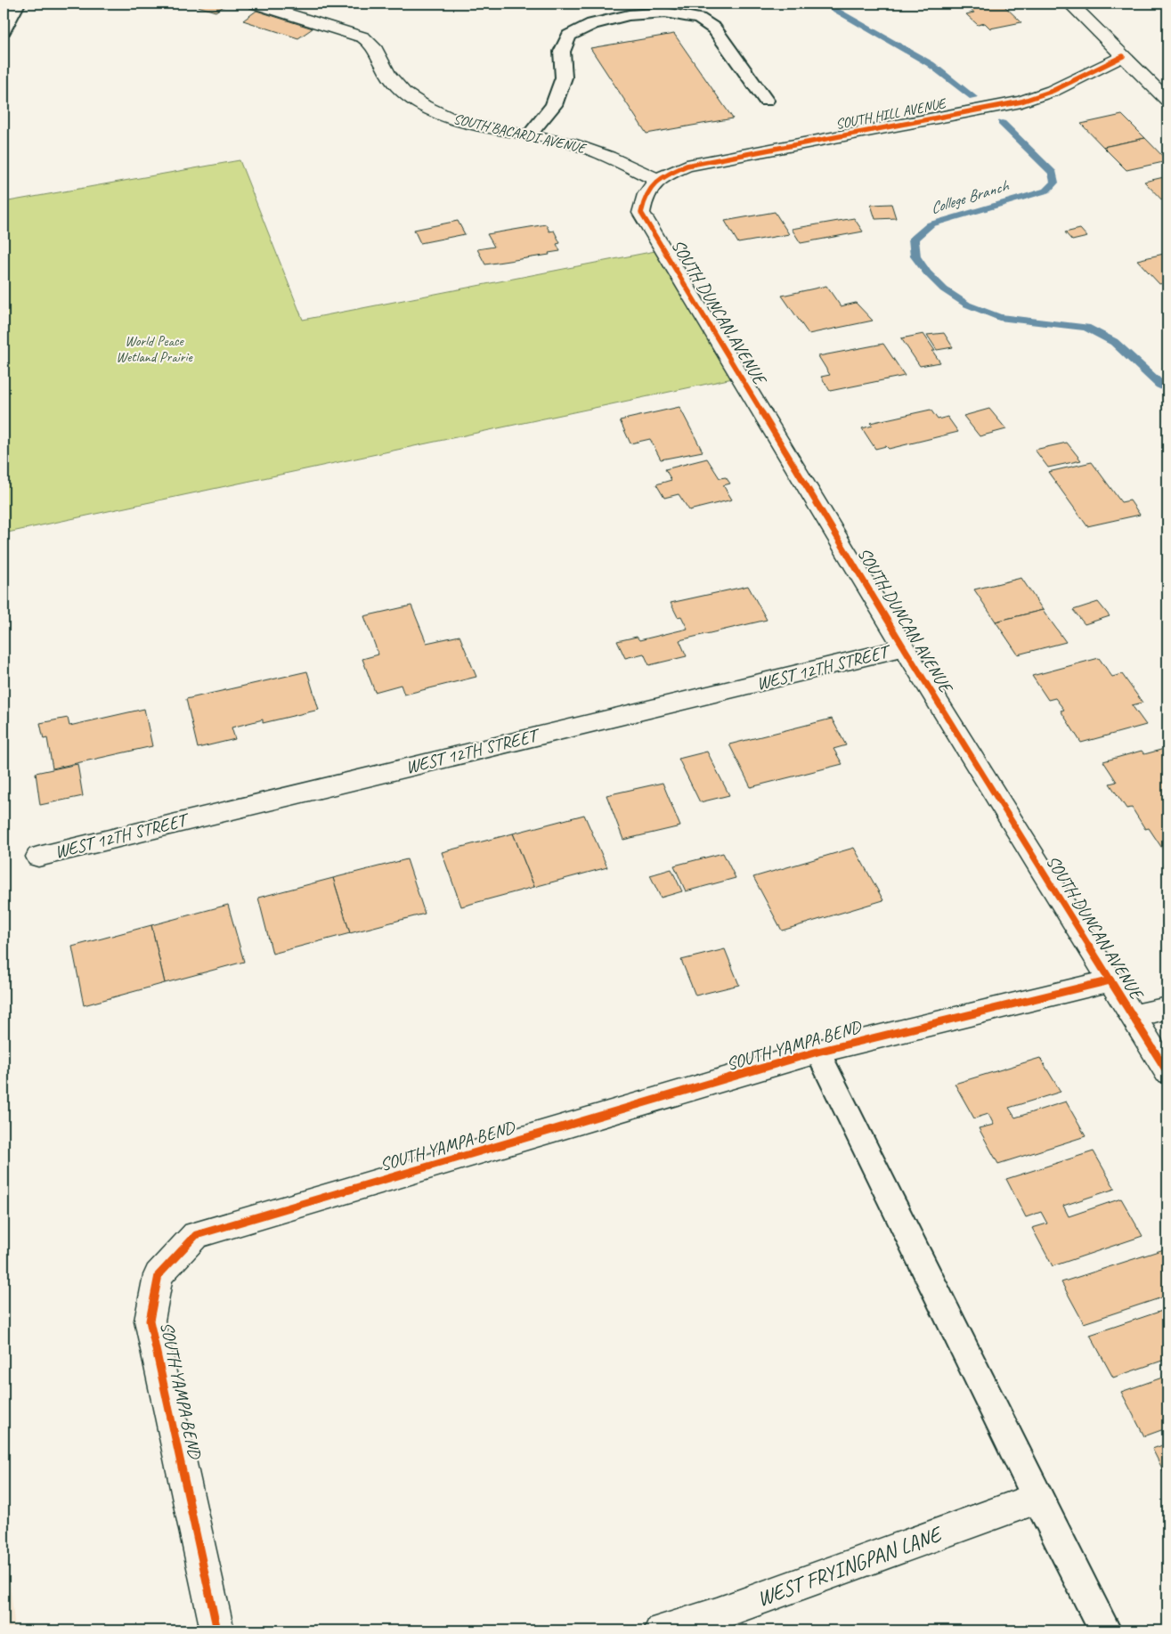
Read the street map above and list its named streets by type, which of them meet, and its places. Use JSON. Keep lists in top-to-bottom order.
{
  "streets": {
    "street": [
      "SOUTH HILL AVENUE",
      "SOUTH BACARDI AVENUE",
      "SOUTH DUNCAN AVENUE",
      "WEST 12TH STREET",
      "SOUTH YAMPA BEND",
      "WEST FRYINGPAN LANE"
    ]
  },
  "crossings": [
    ["SOUTH HILL AVENUE", "SOUTH BACARDI AVENUE"],
    ["SOUTH HILL AVENUE", "SOUTH DUNCAN AVENUE"],
    ["SOUTH BACARDI AVENUE", "SOUTH DUNCAN AVENUE"],
    ["SOUTH DUNCAN AVENUE", "WEST 12TH STREET"],
    ["SOUTH DUNCAN AVENUE", "SOUTH YAMPA BEND"]
  ],
  "water": ["College Branch"],
  "parks": ["World Peace Wetland Prairie"]
}
